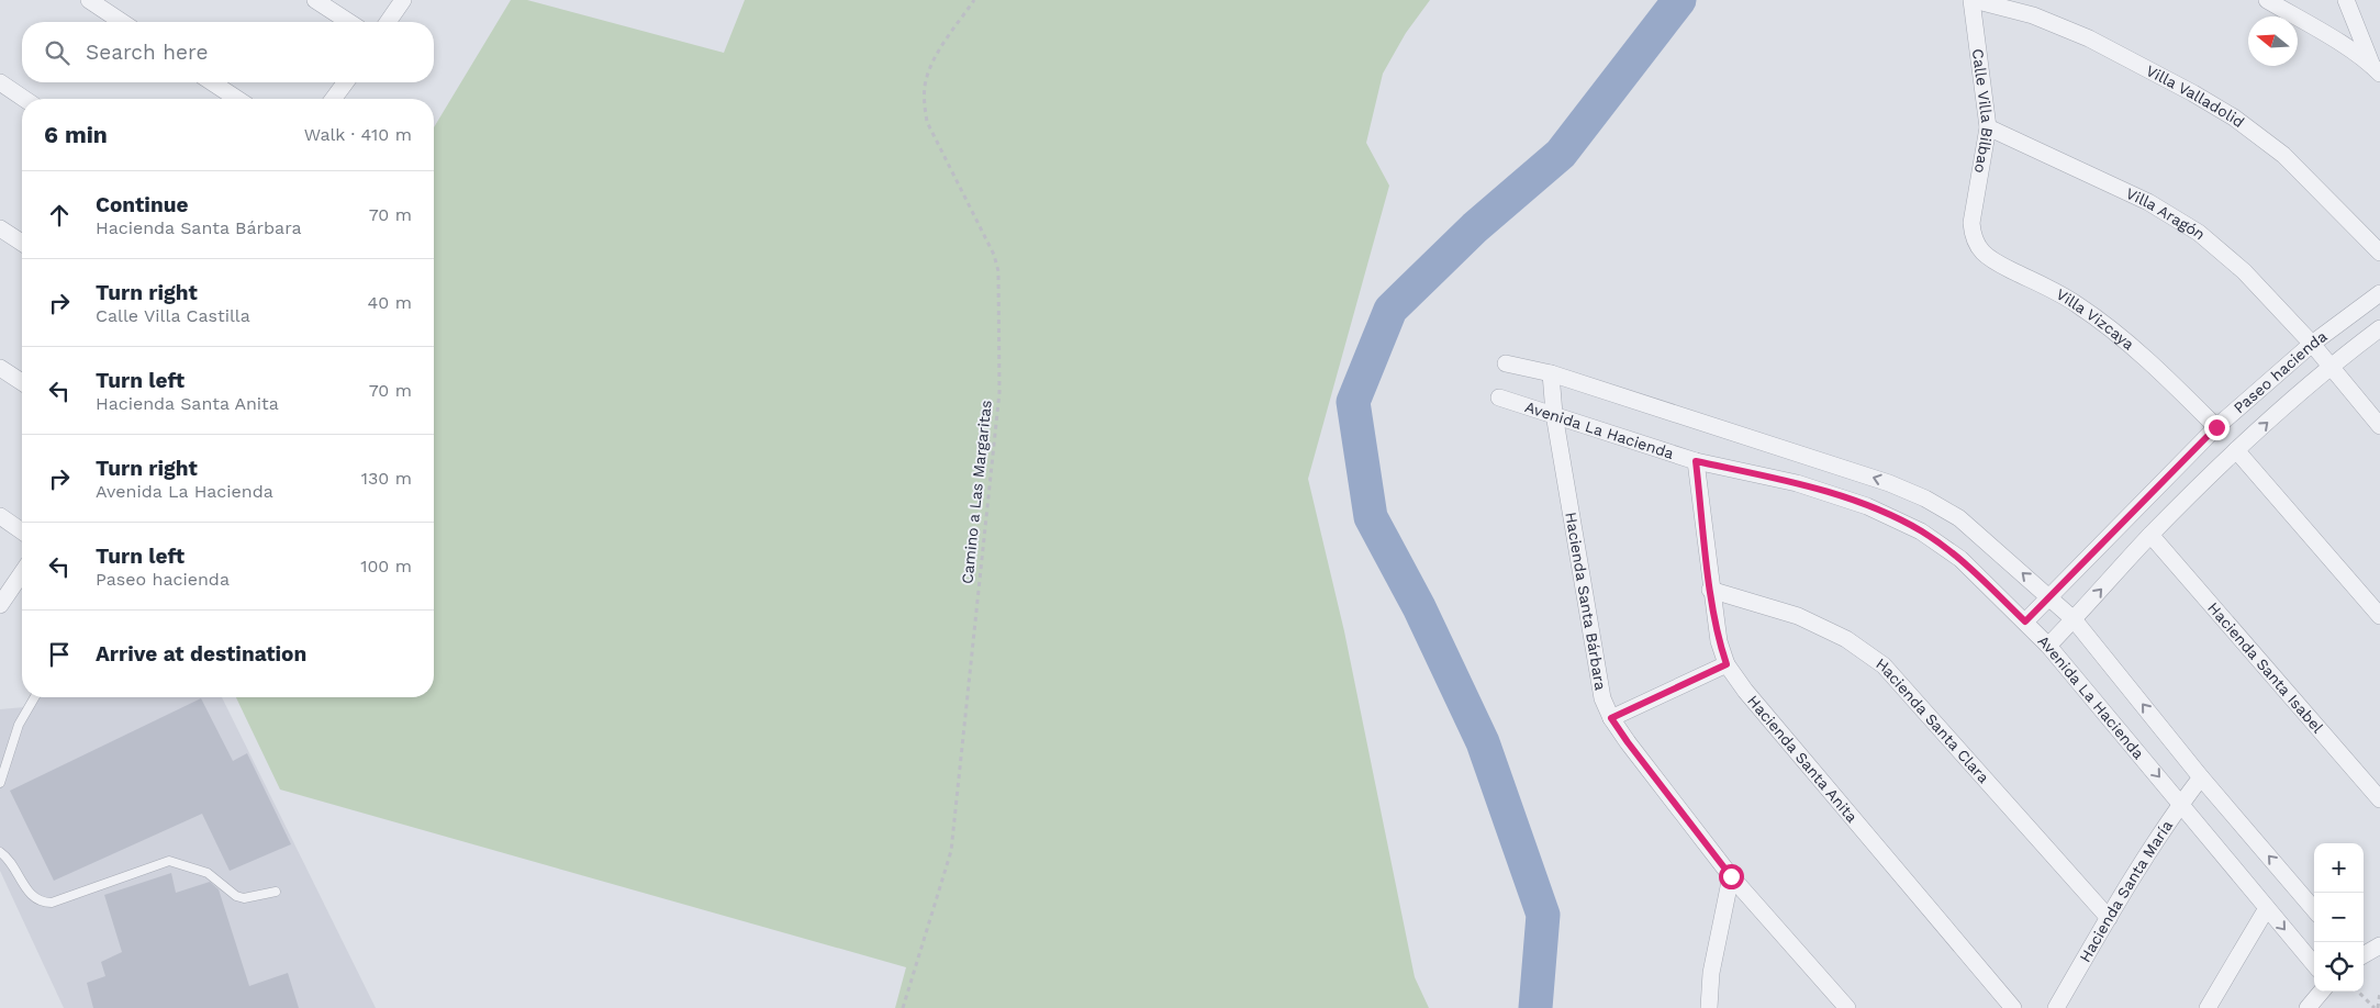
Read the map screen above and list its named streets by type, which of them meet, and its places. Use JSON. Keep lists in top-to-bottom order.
{
  "streets": {
    "street": [
      "Villa Valladolid",
      "Calle Villa Bilbao",
      "Villa Aragón",
      "Villa Vizcaya",
      "Paseo hacienda",
      "Avenida La Hacienda",
      "Hacienda Santa Bárbara",
      "Hacienda Santa Isabel",
      "Hacienda Santa Clara",
      "Hacienda Santa Anita",
      "Hacienda Santa María"
    ],
    "path": ["Camino a Las Margaritas"]
  },
  "crossings": [
    ["Villa Valladolid", "Calle Villa Bilbao"],
    ["Calle Villa Bilbao", "Villa Aragón"],
    ["Calle Villa Bilbao", "Villa Vizcaya"],
    ["Villa Aragón", "Paseo hacienda"],
    ["Villa Vizcaya", "Paseo hacienda"],
    ["Paseo hacienda", "Avenida La Hacienda"],
    ["Paseo hacienda", "Hacienda Santa Isabel"],
    ["Avenida La Hacienda", "Hacienda Santa Bárbara"],
    ["Avenida La Hacienda", "Hacienda Santa Anita"],
    ["Avenida La Hacienda", "Hacienda Santa María"],
    ["Hacienda Santa Clara", "Hacienda Santa Anita"],
    ["Hacienda Santa Clara", "Hacienda Santa María"]
  ],
  "north": "left",
  "page": {
    "search": "Search here",
    "heading": ["6 min", "Walk · 410 m"],
    "list": [
      ["Continue", "Hacienda Santa Bárbara", "70 m"],
      ["Turn right", "Calle Villa Castilla", "40 m"],
      ["Turn left", "Hacienda Santa Anita", "70 m"],
      ["Turn right", "Avenida La Hacienda", "130 m"],
      ["Turn left", "Paseo hacienda", "100 m"],
      "Arrive at destination"
    ],
    "map_buttons": ["+", "−"]
  }
}
